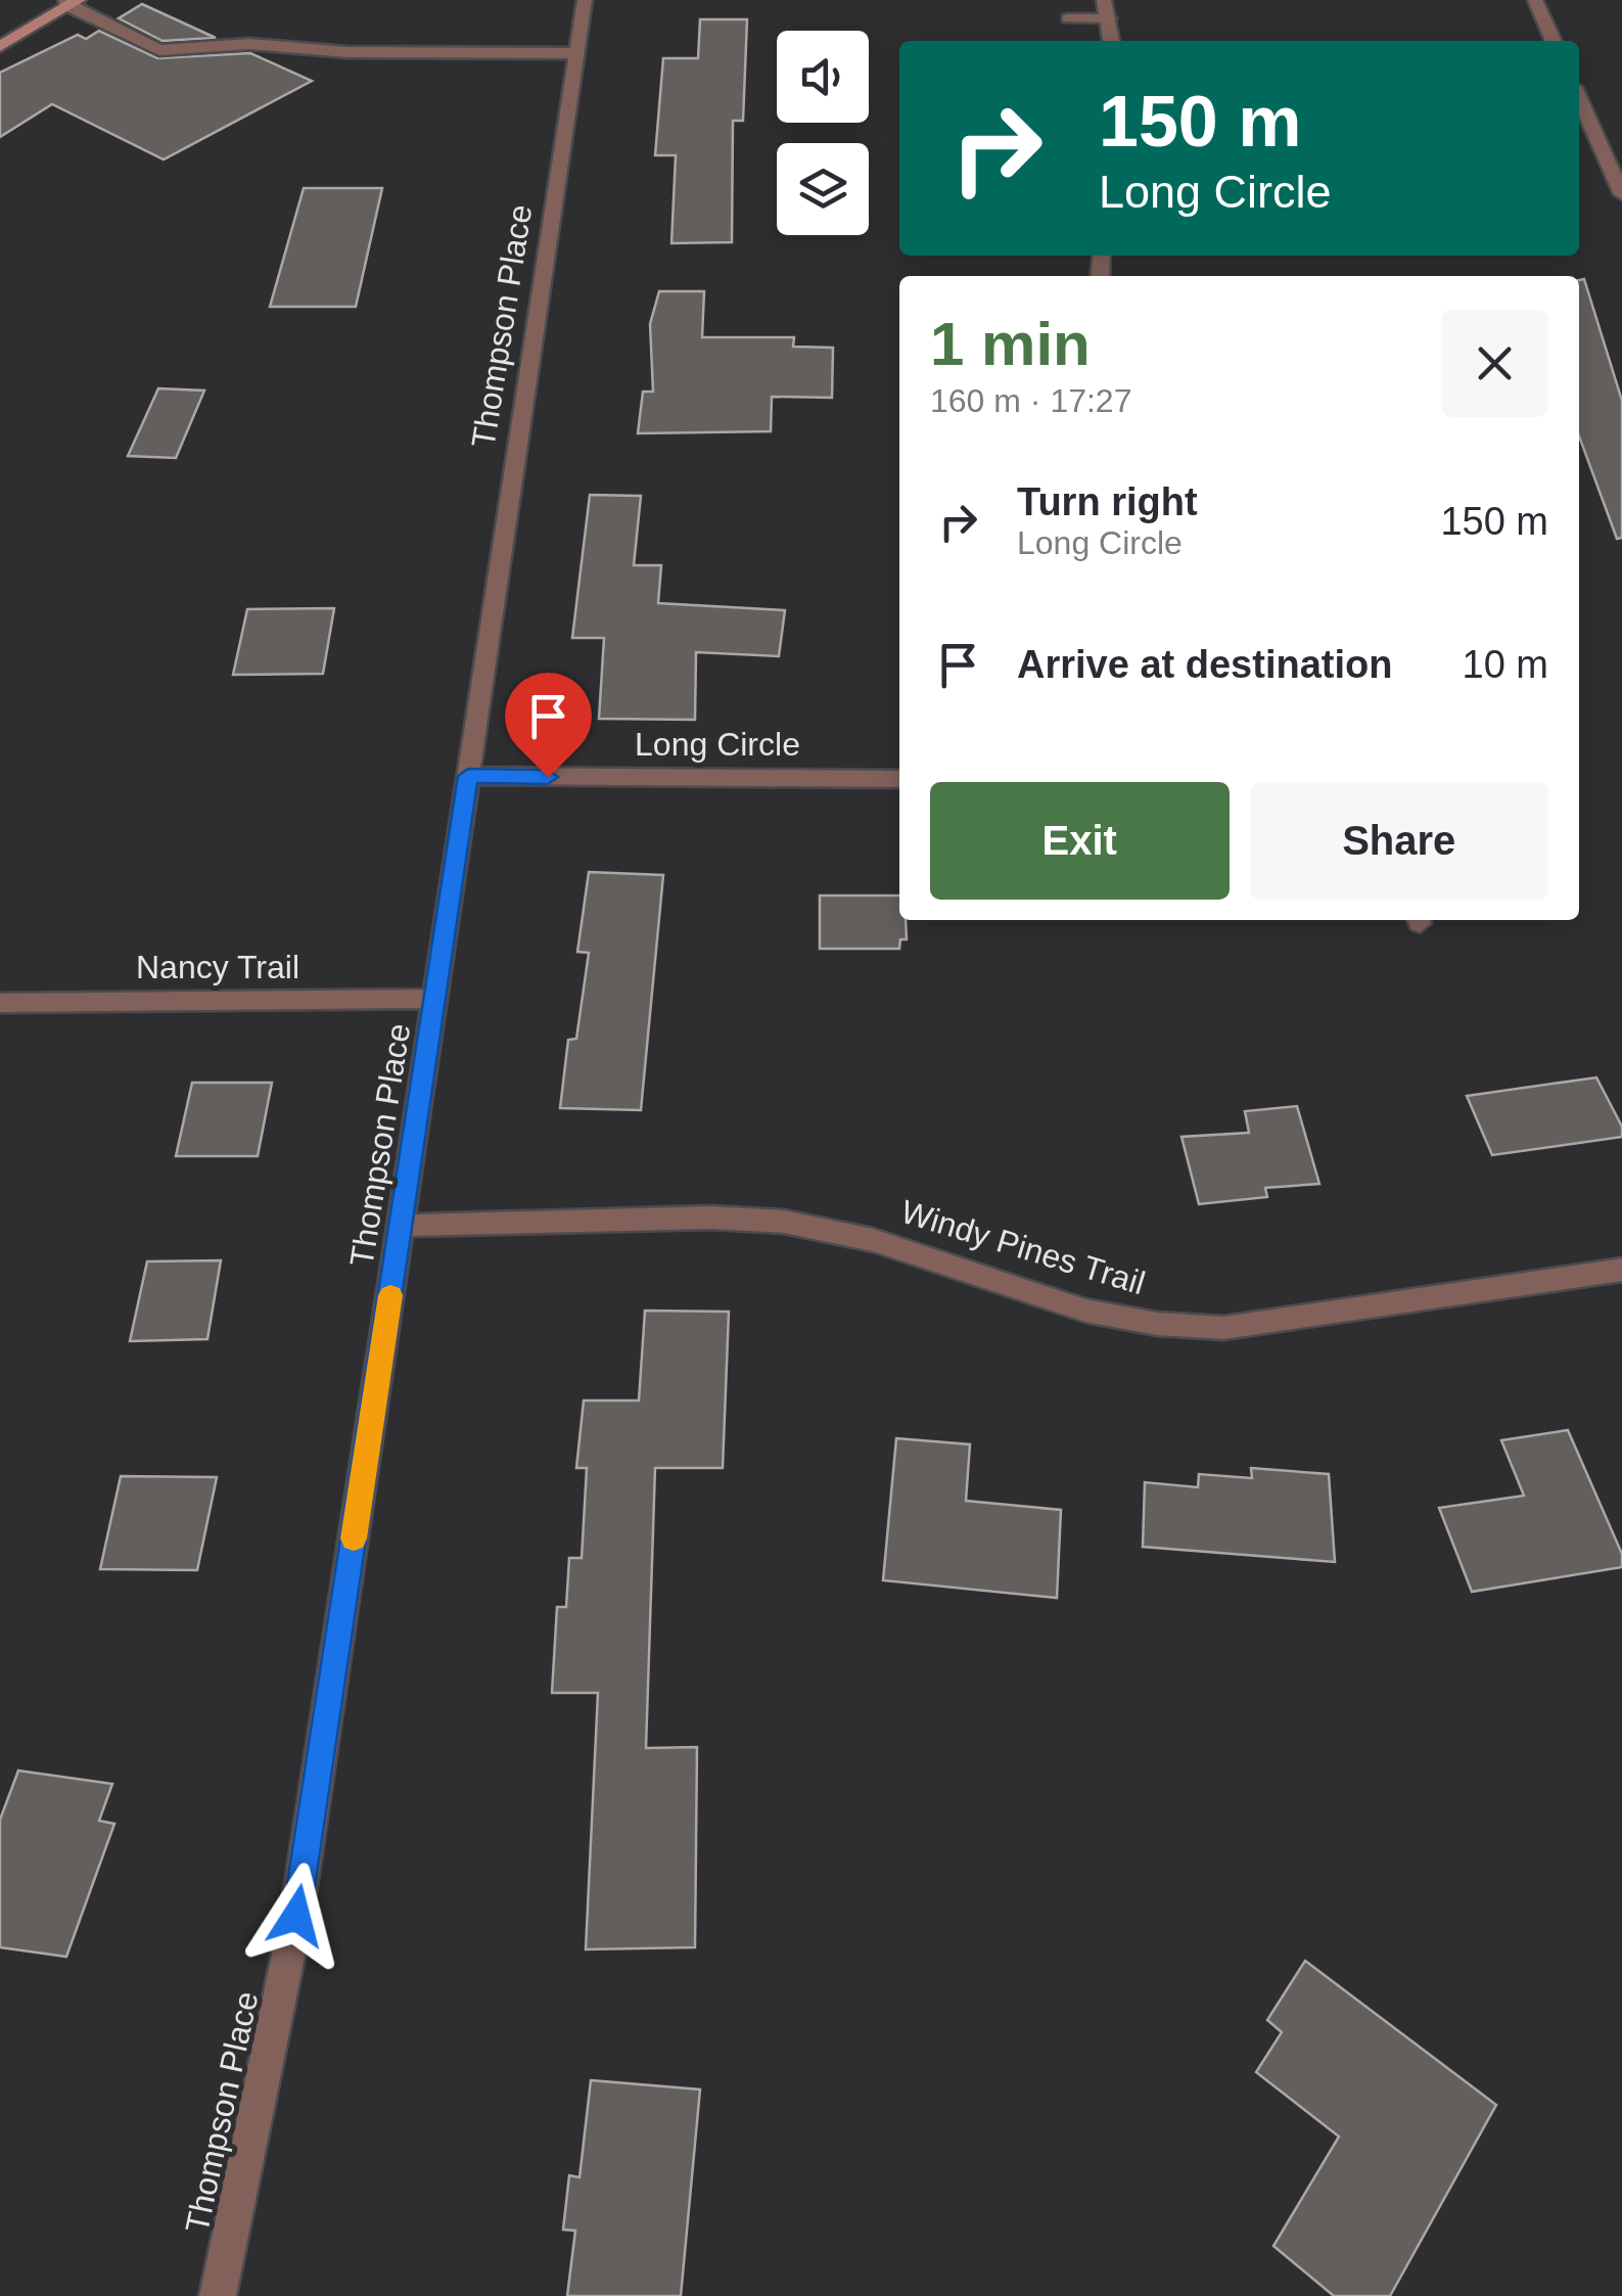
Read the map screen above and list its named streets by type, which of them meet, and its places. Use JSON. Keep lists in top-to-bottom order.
{
  "streets": {
    "street": [
      "Thompson Place",
      "Long Circle",
      "Nancy Trail",
      "Windy Pines Trail"
    ]
  },
  "crossings": [
    ["Thompson Place", "Long Circle"],
    ["Thompson Place", "Nancy Trail"],
    ["Thompson Place", "Windy Pines Trail"]
  ],
  "page": {
    "turn": ["150 m", "Long Circle"],
    "heading": ["1 min", "160 m · 17:27"],
    "list": [
      {
        "name": "Turn right",
        "note": "Long Circle",
        "value": "150 m"
      },
      {
        "name": "Arrive at destination",
        "value": "10 m"
      }
    ],
    "buttons": ["Exit", "Share"]
  }
}
